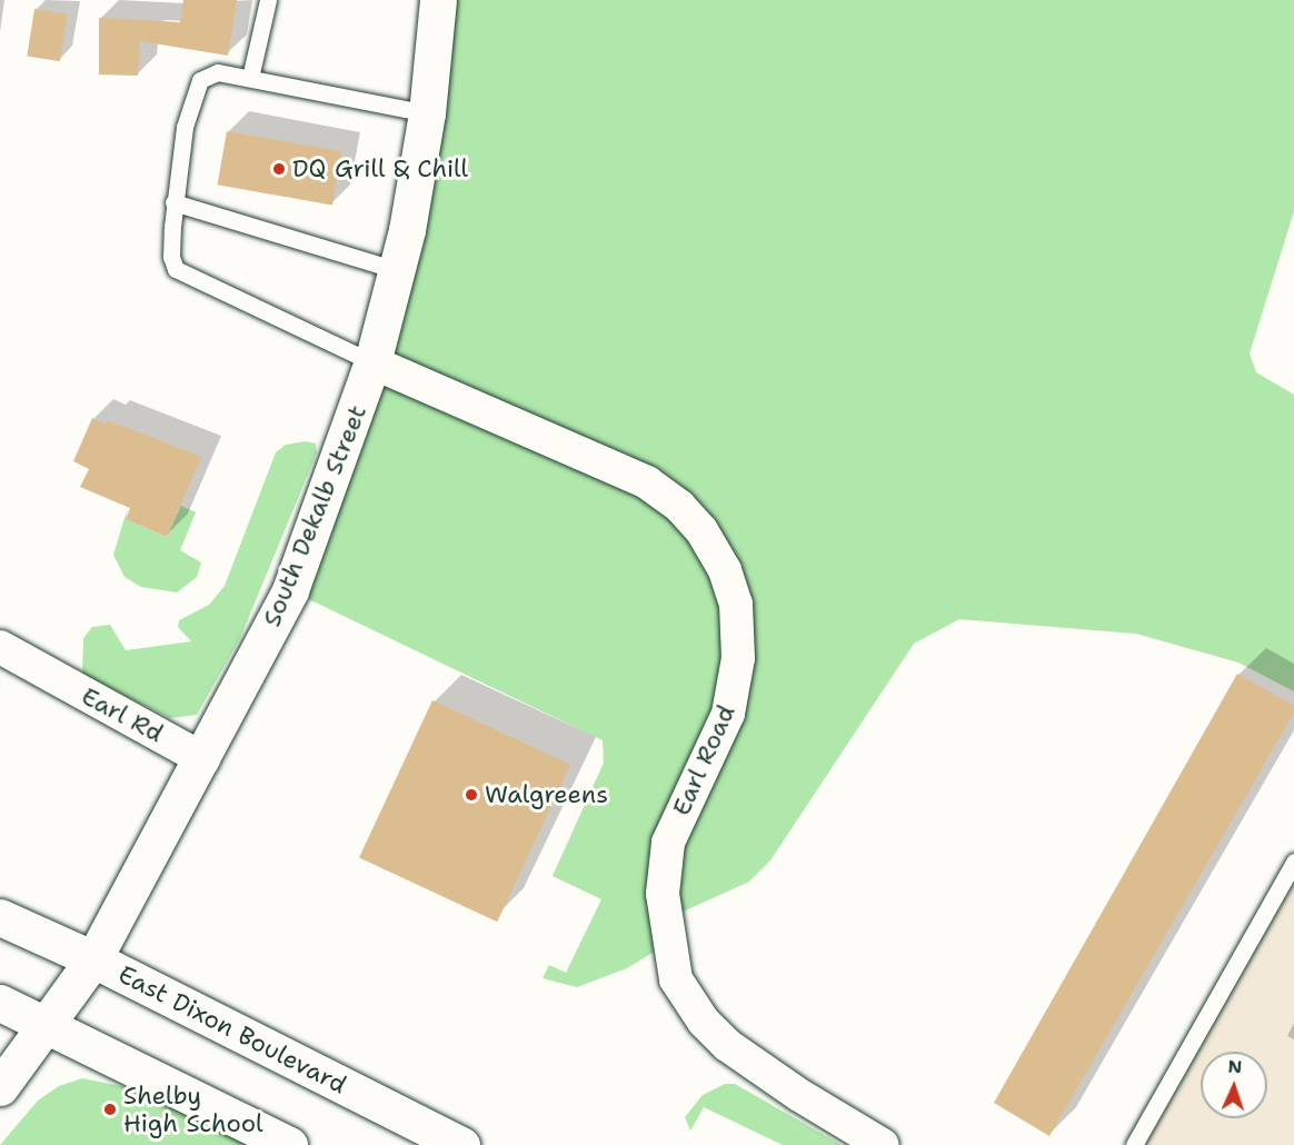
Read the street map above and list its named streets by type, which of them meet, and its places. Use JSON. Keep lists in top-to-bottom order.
{
  "streets": {
    "main road": ["South Dekalb Street", "East Dixon Boulevard"],
    "street": ["Earl Rd", "Earl Road"]
  },
  "crossings": [
    ["South Dekalb Street", "Earl Rd"],
    ["South Dekalb Street", "Earl Road"],
    ["South Dekalb Street", "East Dixon Boulevard"]
  ],
  "places": ["DQ Grill & Chill", "Walgreens", "Shelby High School"],
  "north": "top"
}
